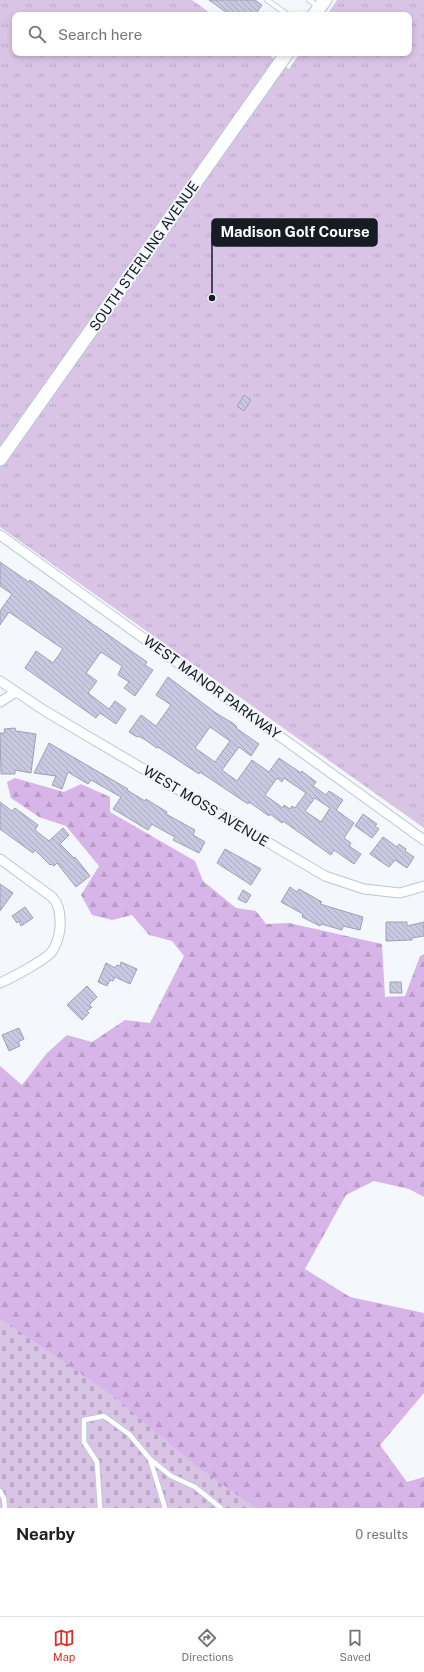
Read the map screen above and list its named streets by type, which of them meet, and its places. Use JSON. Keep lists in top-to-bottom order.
{
  "streets": {
    "street": ["SOUTH STERLING AVENUE", "WEST MANOR PARKWAY", "WEST MOSS AVENUE"]
  },
  "places": ["Madison Golf Course"],
  "page": {
    "search": "Search here",
    "heading": ["Nearby", "0 results"],
    "nav": ["Map", "Directions", "Saved"]
  }
}
